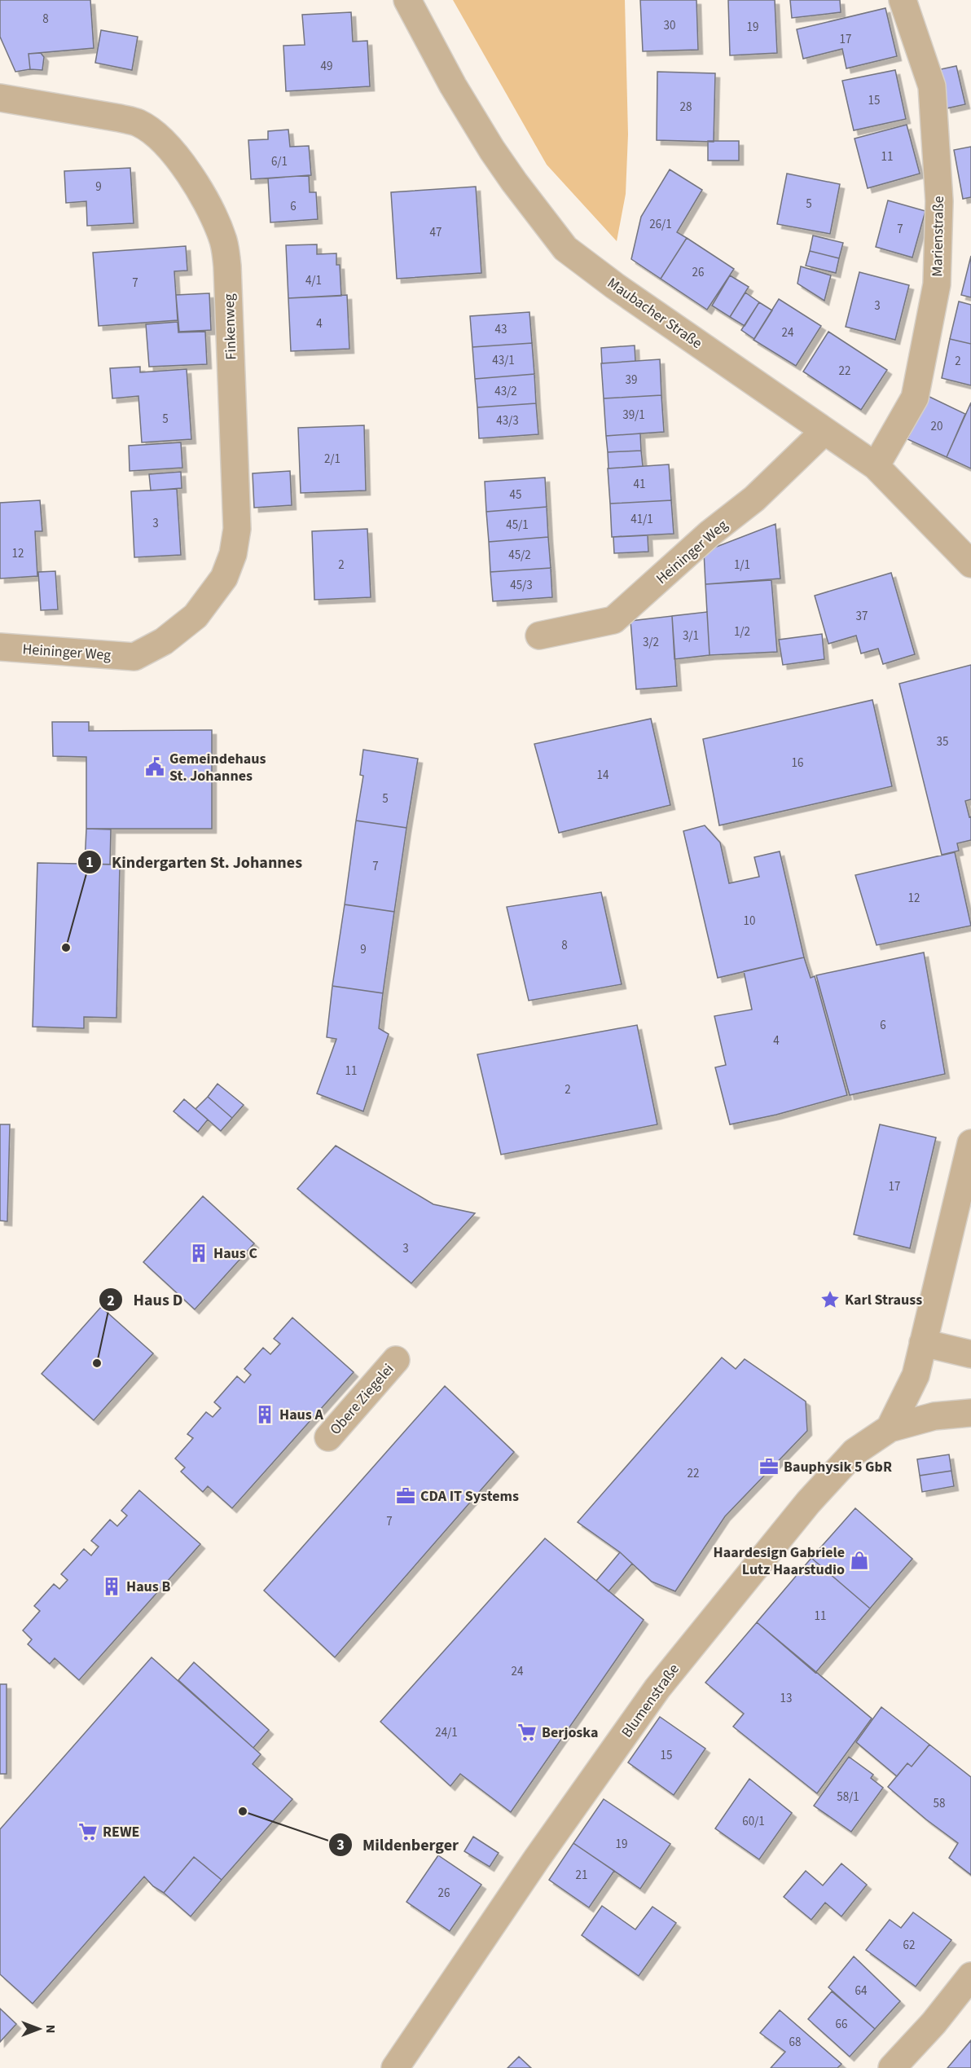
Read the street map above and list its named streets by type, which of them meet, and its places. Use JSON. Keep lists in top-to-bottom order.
{
  "streets": {
    "street": [
      "Marienstraße",
      "Maubacher Straße",
      "Finkenweg",
      "Heininger Weg",
      "Obere Ziegelei",
      "Blumenstraße"
    ]
  },
  "crossings": [
    ["Marienstraße", "Maubacher Straße"],
    ["Maubacher Straße", "Heininger Weg"],
    ["Finkenweg", "Heininger Weg"]
  ],
  "places": {
    "public building": ["Gemeindehaus St. Johannes"],
    "other": ["Kindergarten St. Johannes", "Haus D", "Mildenberger"],
    "building": ["Haus C", "Haus A", "Haus B"],
    "place": ["Karl Strauss"],
    "office": ["Bauphysik 5 GbR", "CDA IT Systems"],
    "shop": ["Haardesign Gabriele Lutz Haarstudio"],
    "supermarket": ["Berjoska", "REWE"]
  },
  "house_numbers": [
    "8",
    "30",
    "19",
    "17",
    "49",
    "15",
    "28",
    "11",
    "6/1",
    "9",
    "5",
    "6",
    "26/1",
    "7",
    "47",
    "26",
    "4/1",
    "7",
    "3",
    "4",
    "43",
    "24",
    "43/1",
    "2",
    "22",
    "39",
    "43/2",
    "39/1",
    "5",
    "43/3",
    "20",
    "2/1",
    "41",
    "45",
    "41/1",
    "3",
    "45/1",
    "12",
    "45/2",
    "2",
    "1/1",
    "45/3",
    "37",
    "1/2",
    "3/1",
    "3/2",
    "35",
    "16",
    "14",
    "5",
    "7",
    "12",
    "10",
    "8",
    "9",
    "6",
    "4",
    "11",
    "2",
    "17",
    "3",
    "22",
    "7",
    "11",
    "24",
    "13",
    "24/1",
    "15",
    "58/1",
    "58",
    "60/1",
    "19",
    "21",
    "26",
    "62",
    "64",
    "66",
    "68"
  ],
  "north": "right"
}
